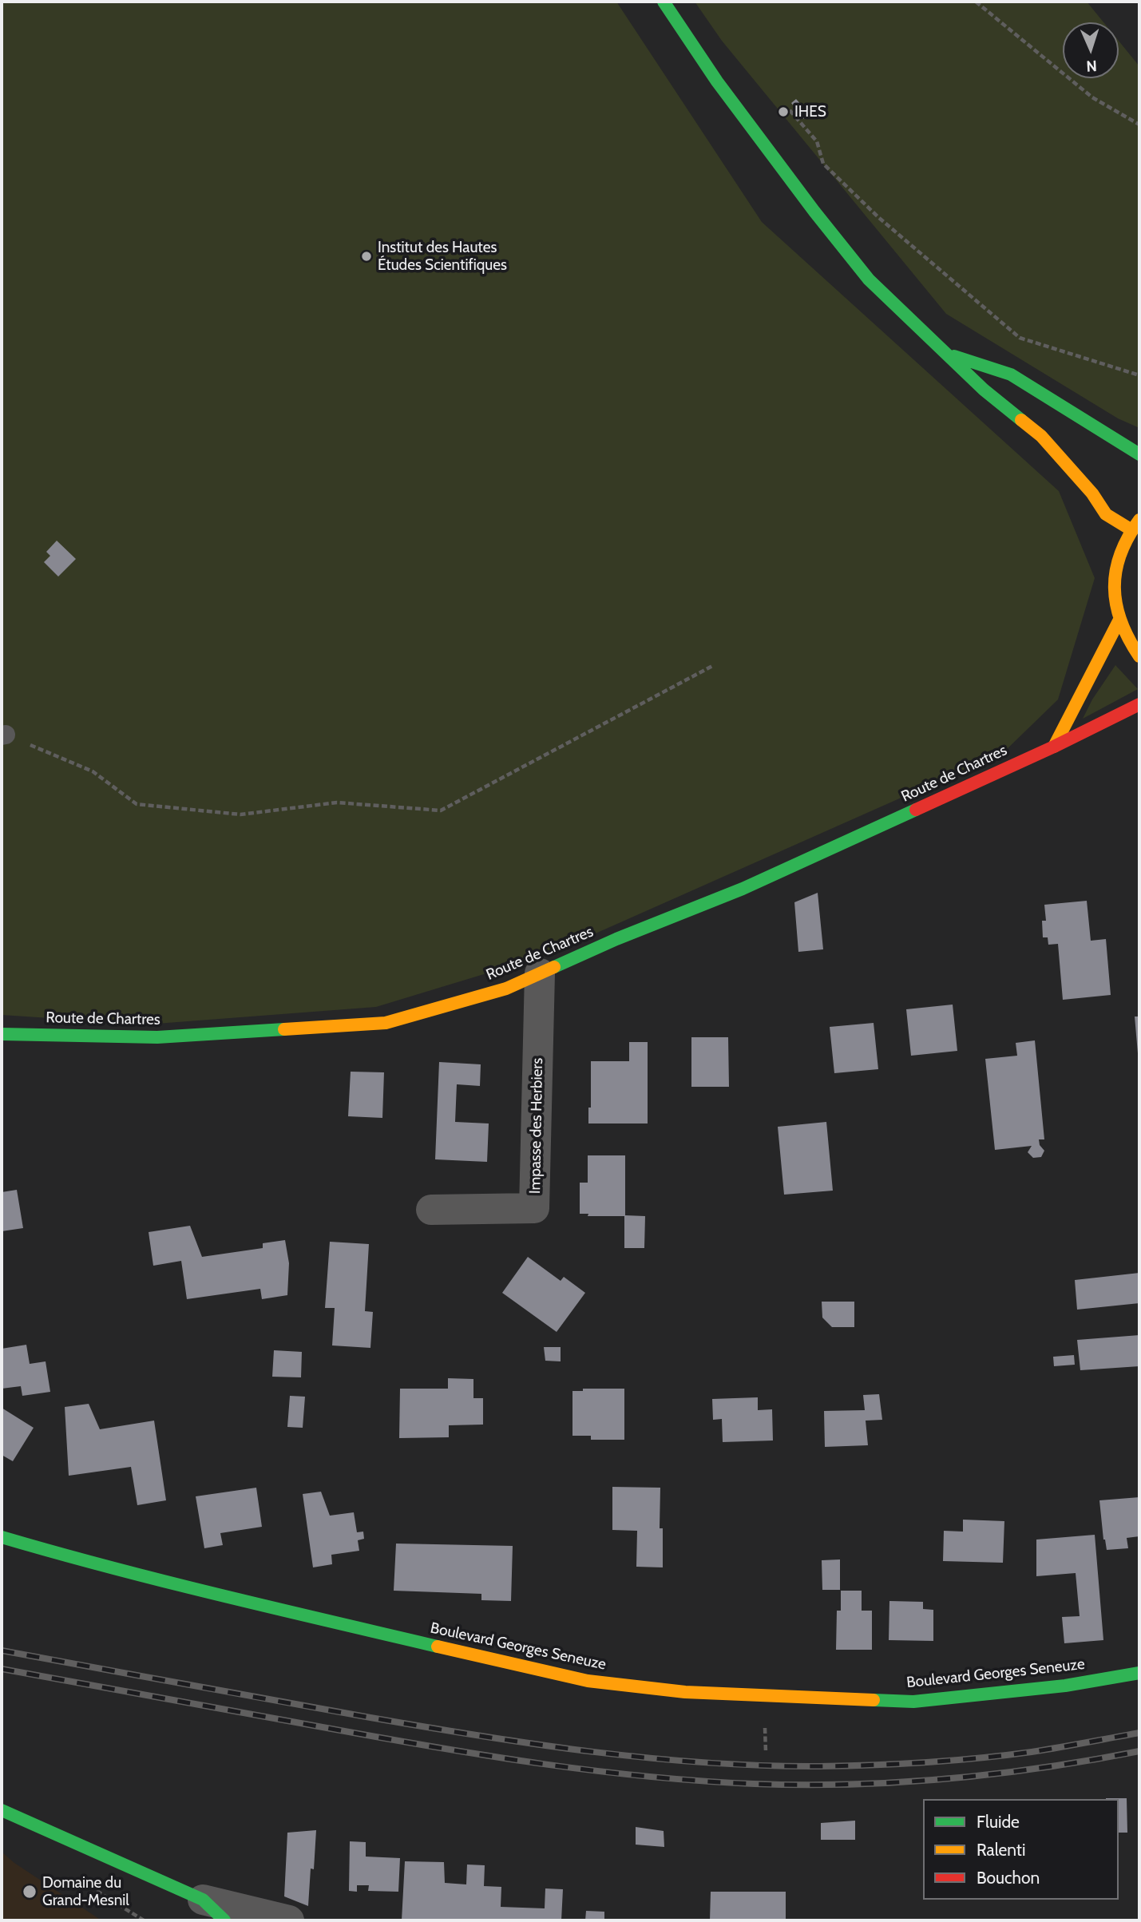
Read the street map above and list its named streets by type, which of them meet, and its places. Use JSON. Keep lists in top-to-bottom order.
{
  "streets": {
    "main road": ["Route de Chartres", "Boulevard Georges Seneuze"],
    "street": ["Impasse des Herbiers"]
  },
  "crossings": [
    ["Route de Chartres", "Impasse des Herbiers"]
  ],
  "places": ["IHES", "Institut des Hautes Études Scientifiques", "Domaine du Grand-Mesnil"],
  "legend": ["Fluide", "Ralenti", "Bouchon"],
  "north": "bottom"
}
